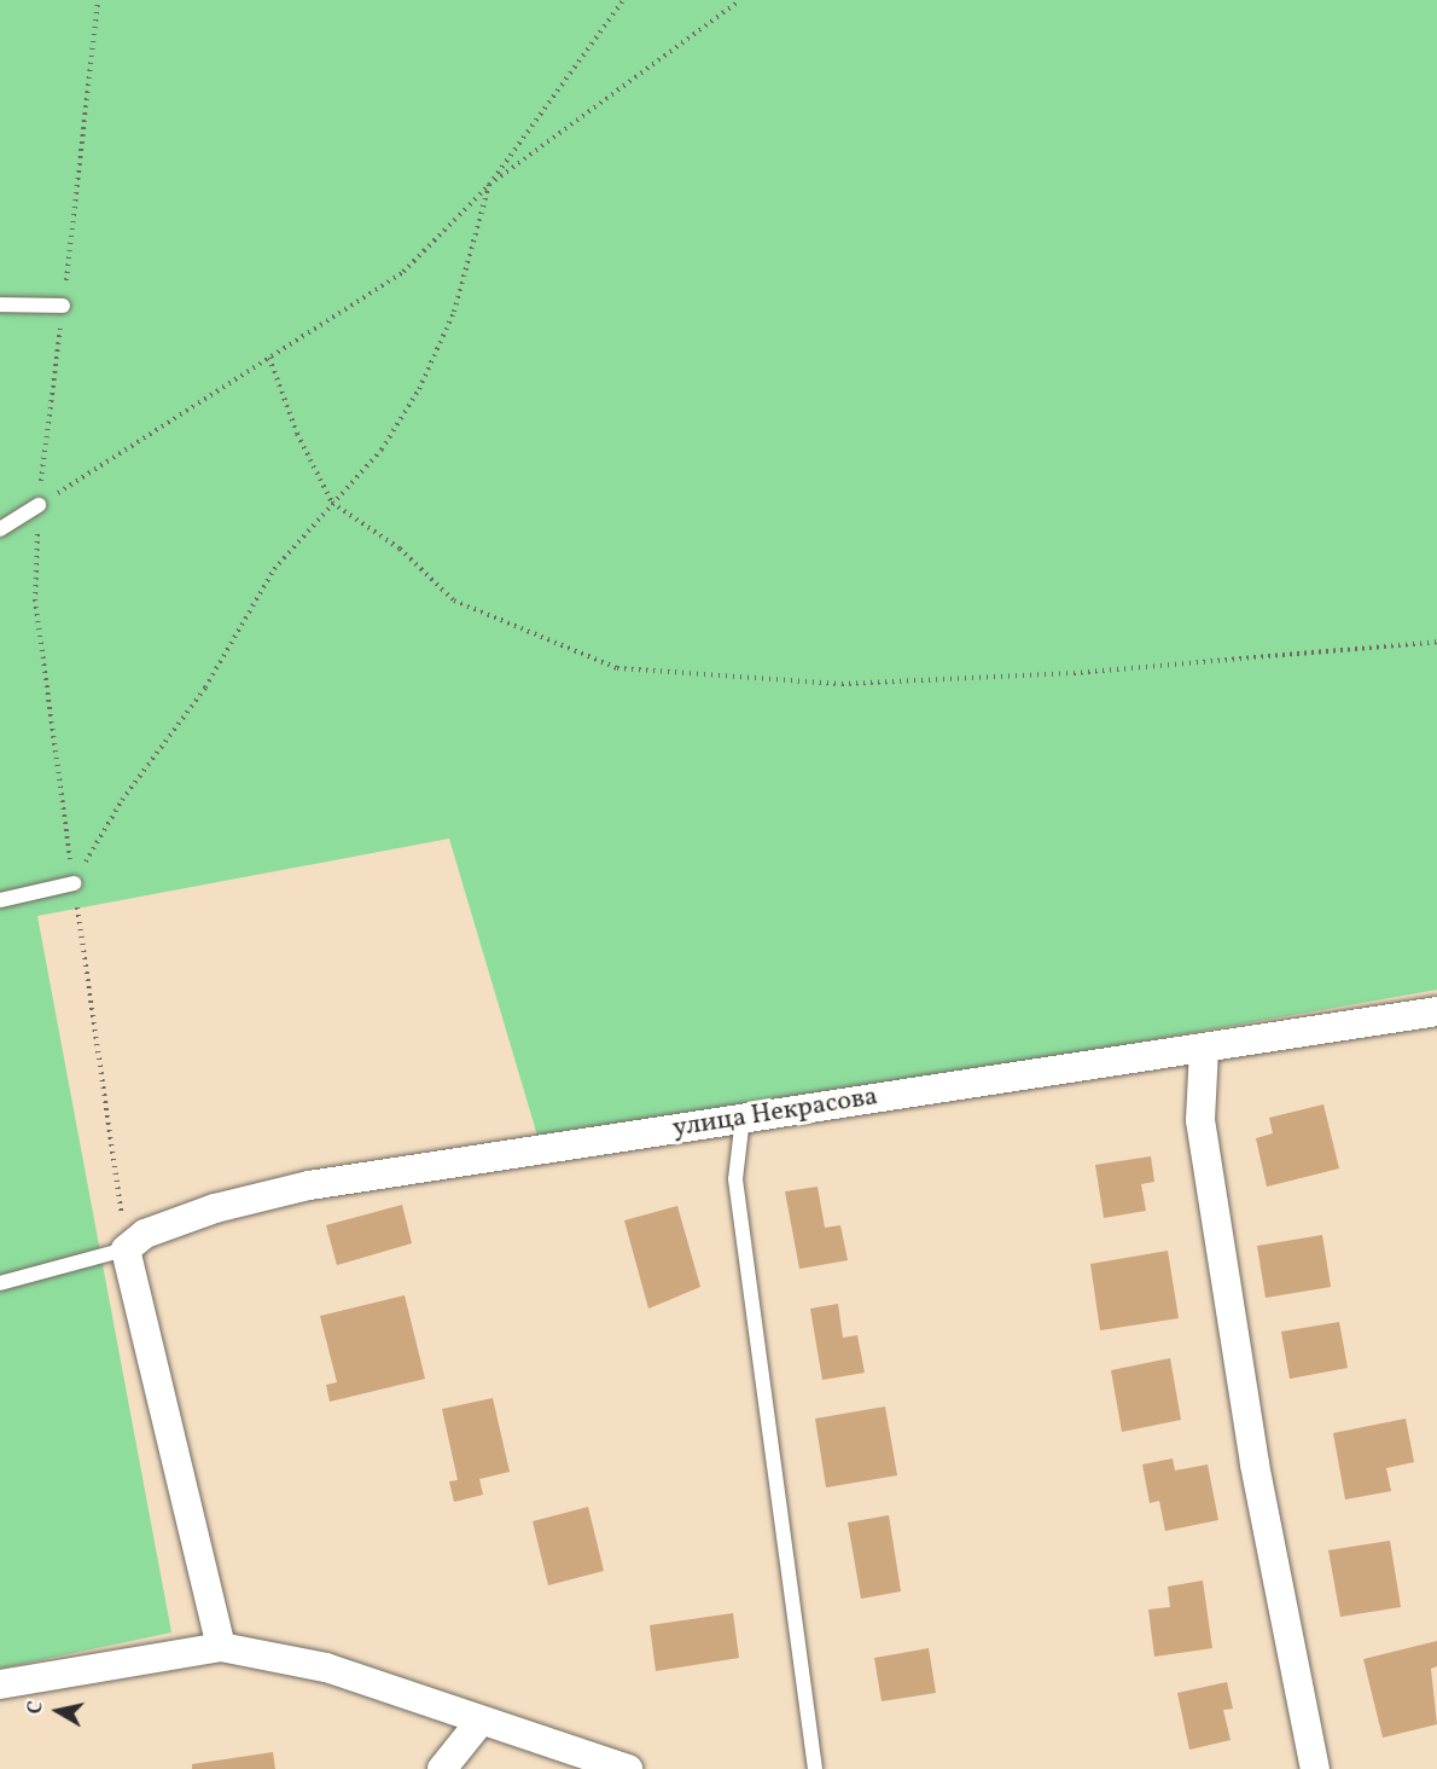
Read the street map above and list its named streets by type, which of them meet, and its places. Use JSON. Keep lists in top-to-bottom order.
{
  "streets": {
    "street": ["улица Некрасова"]
  },
  "north": "left"
}
